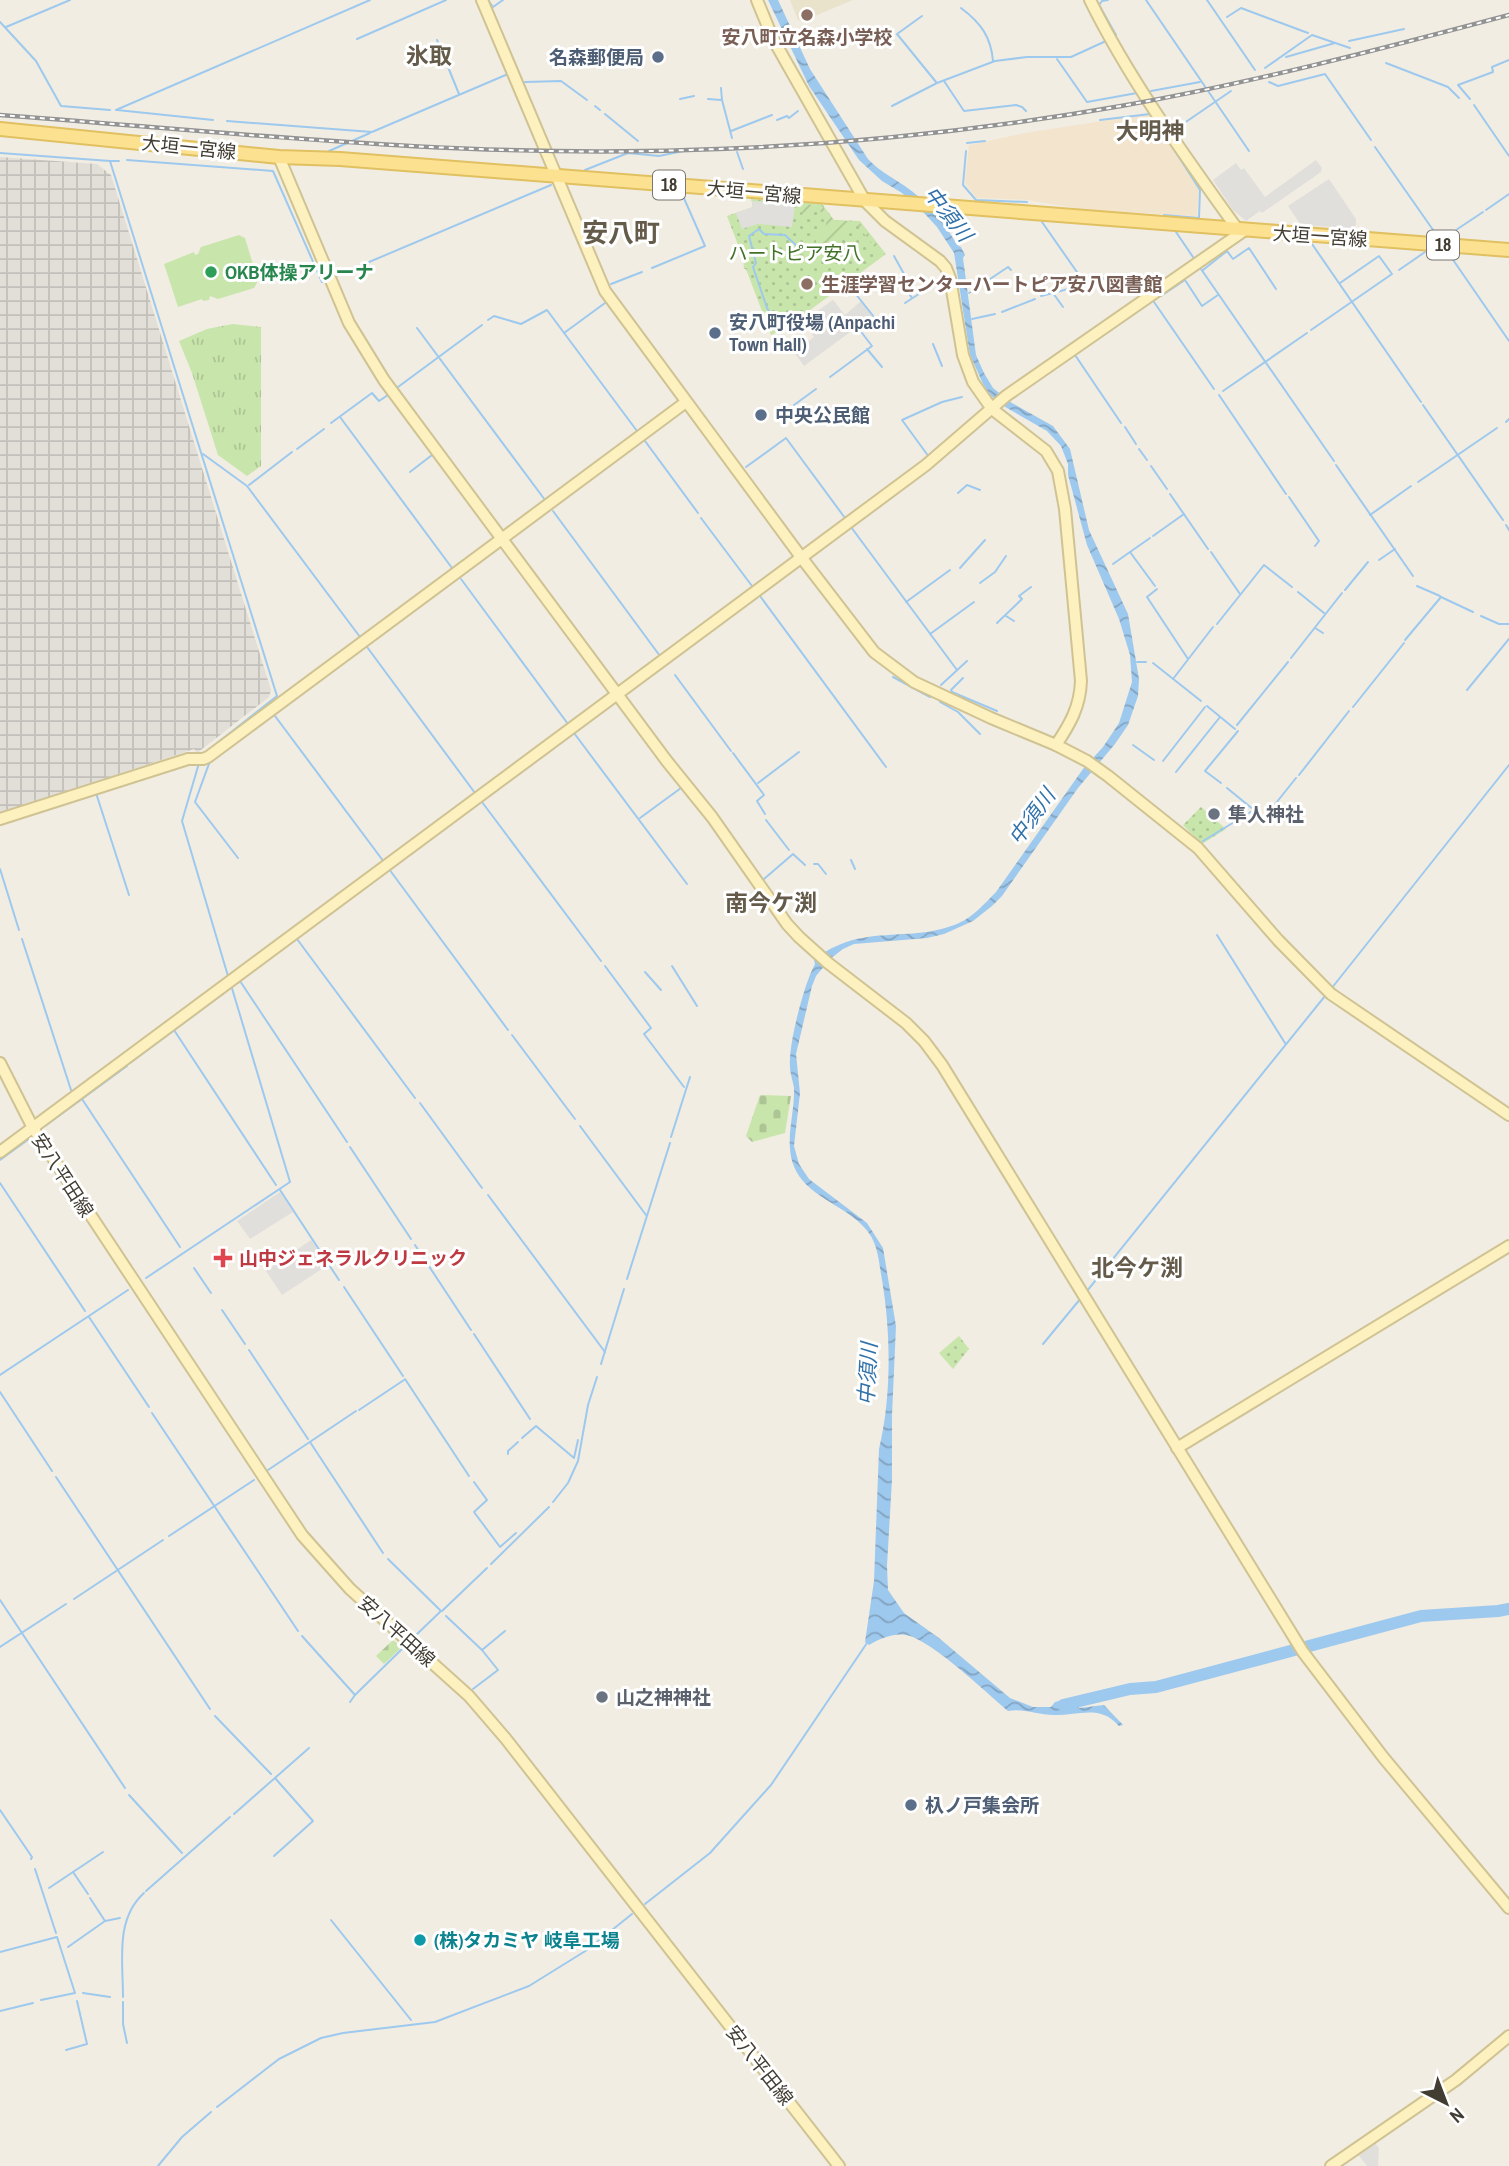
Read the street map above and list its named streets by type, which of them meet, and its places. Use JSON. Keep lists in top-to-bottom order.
{
  "streets": {
    "main road": ["大垣一宮線", "18"],
    "street": ["安八平田線"]
  },
  "districts": [
    "氷取",
    "大明神",
    "安八町",
    "南今ケ渕",
    "北今ケ渕"
  ],
  "water": ["中須川"],
  "parks": ["ハートピア安八"],
  "places": {
    "other": [
      "安八町立名森小学校",
      "名森郵便局",
      "OKB体操アリーナ",
      "生涯学習センターハートピア安八図書館",
      "安八町役場 (Anpachi Town Hall)",
      "中央公民館",
      "隼人神社",
      "山之神神社",
      "杁ノ戸集会所",
      "(株)タカミヤ 岐阜工場"
    ],
    "health": ["山中ジェネラルクリニック"]
  },
  "north": "bottom right"
}
